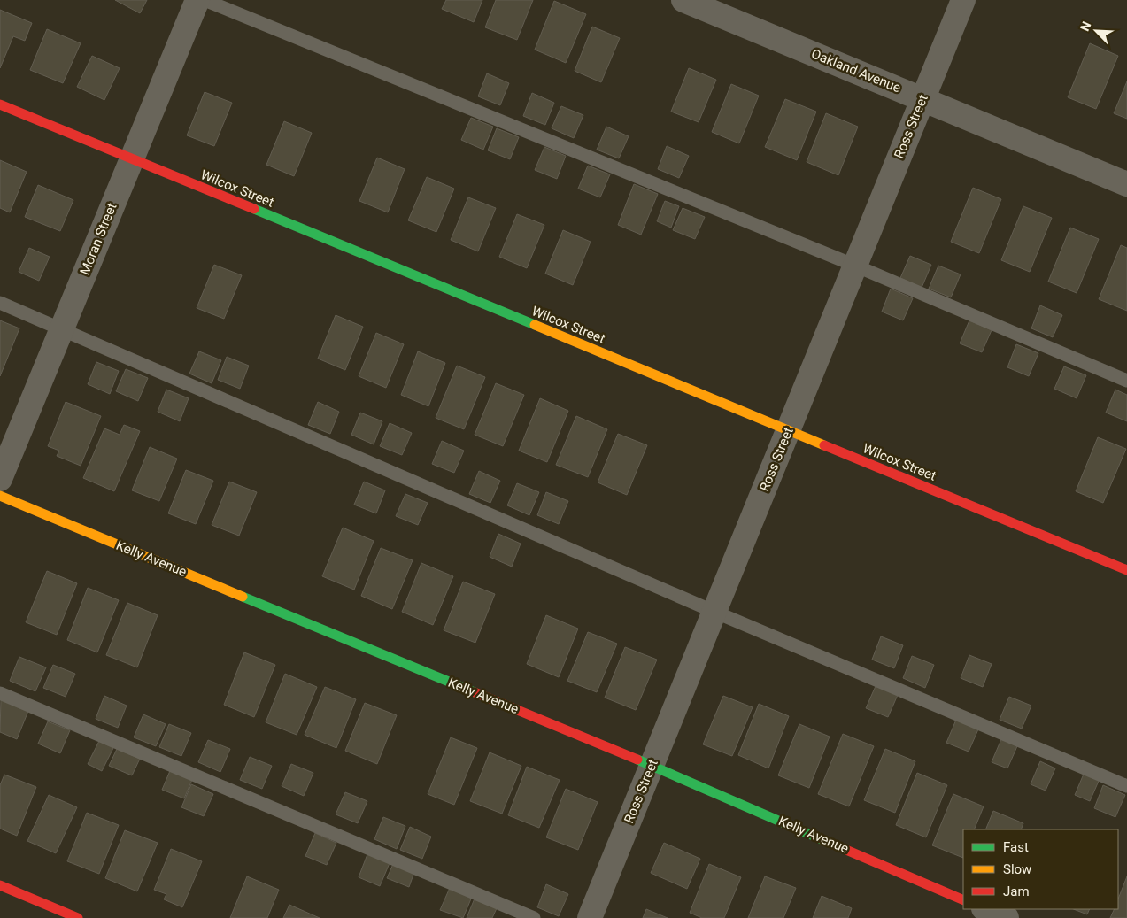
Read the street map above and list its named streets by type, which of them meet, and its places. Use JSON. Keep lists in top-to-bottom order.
{
  "streets": {
    "street": [
      "Oakland Avenue",
      "Ross Street",
      "Wilcox Street",
      "Moran Street",
      "Kelly Avenue"
    ]
  },
  "crossings": [
    ["Oakland Avenue", "Ross Street"],
    ["Ross Street", "Wilcox Street"],
    ["Ross Street", "Kelly Avenue"],
    ["Wilcox Street", "Moran Street"]
  ],
  "legend": ["Fast", "Slow", "Jam"],
  "north": "top left"
}
